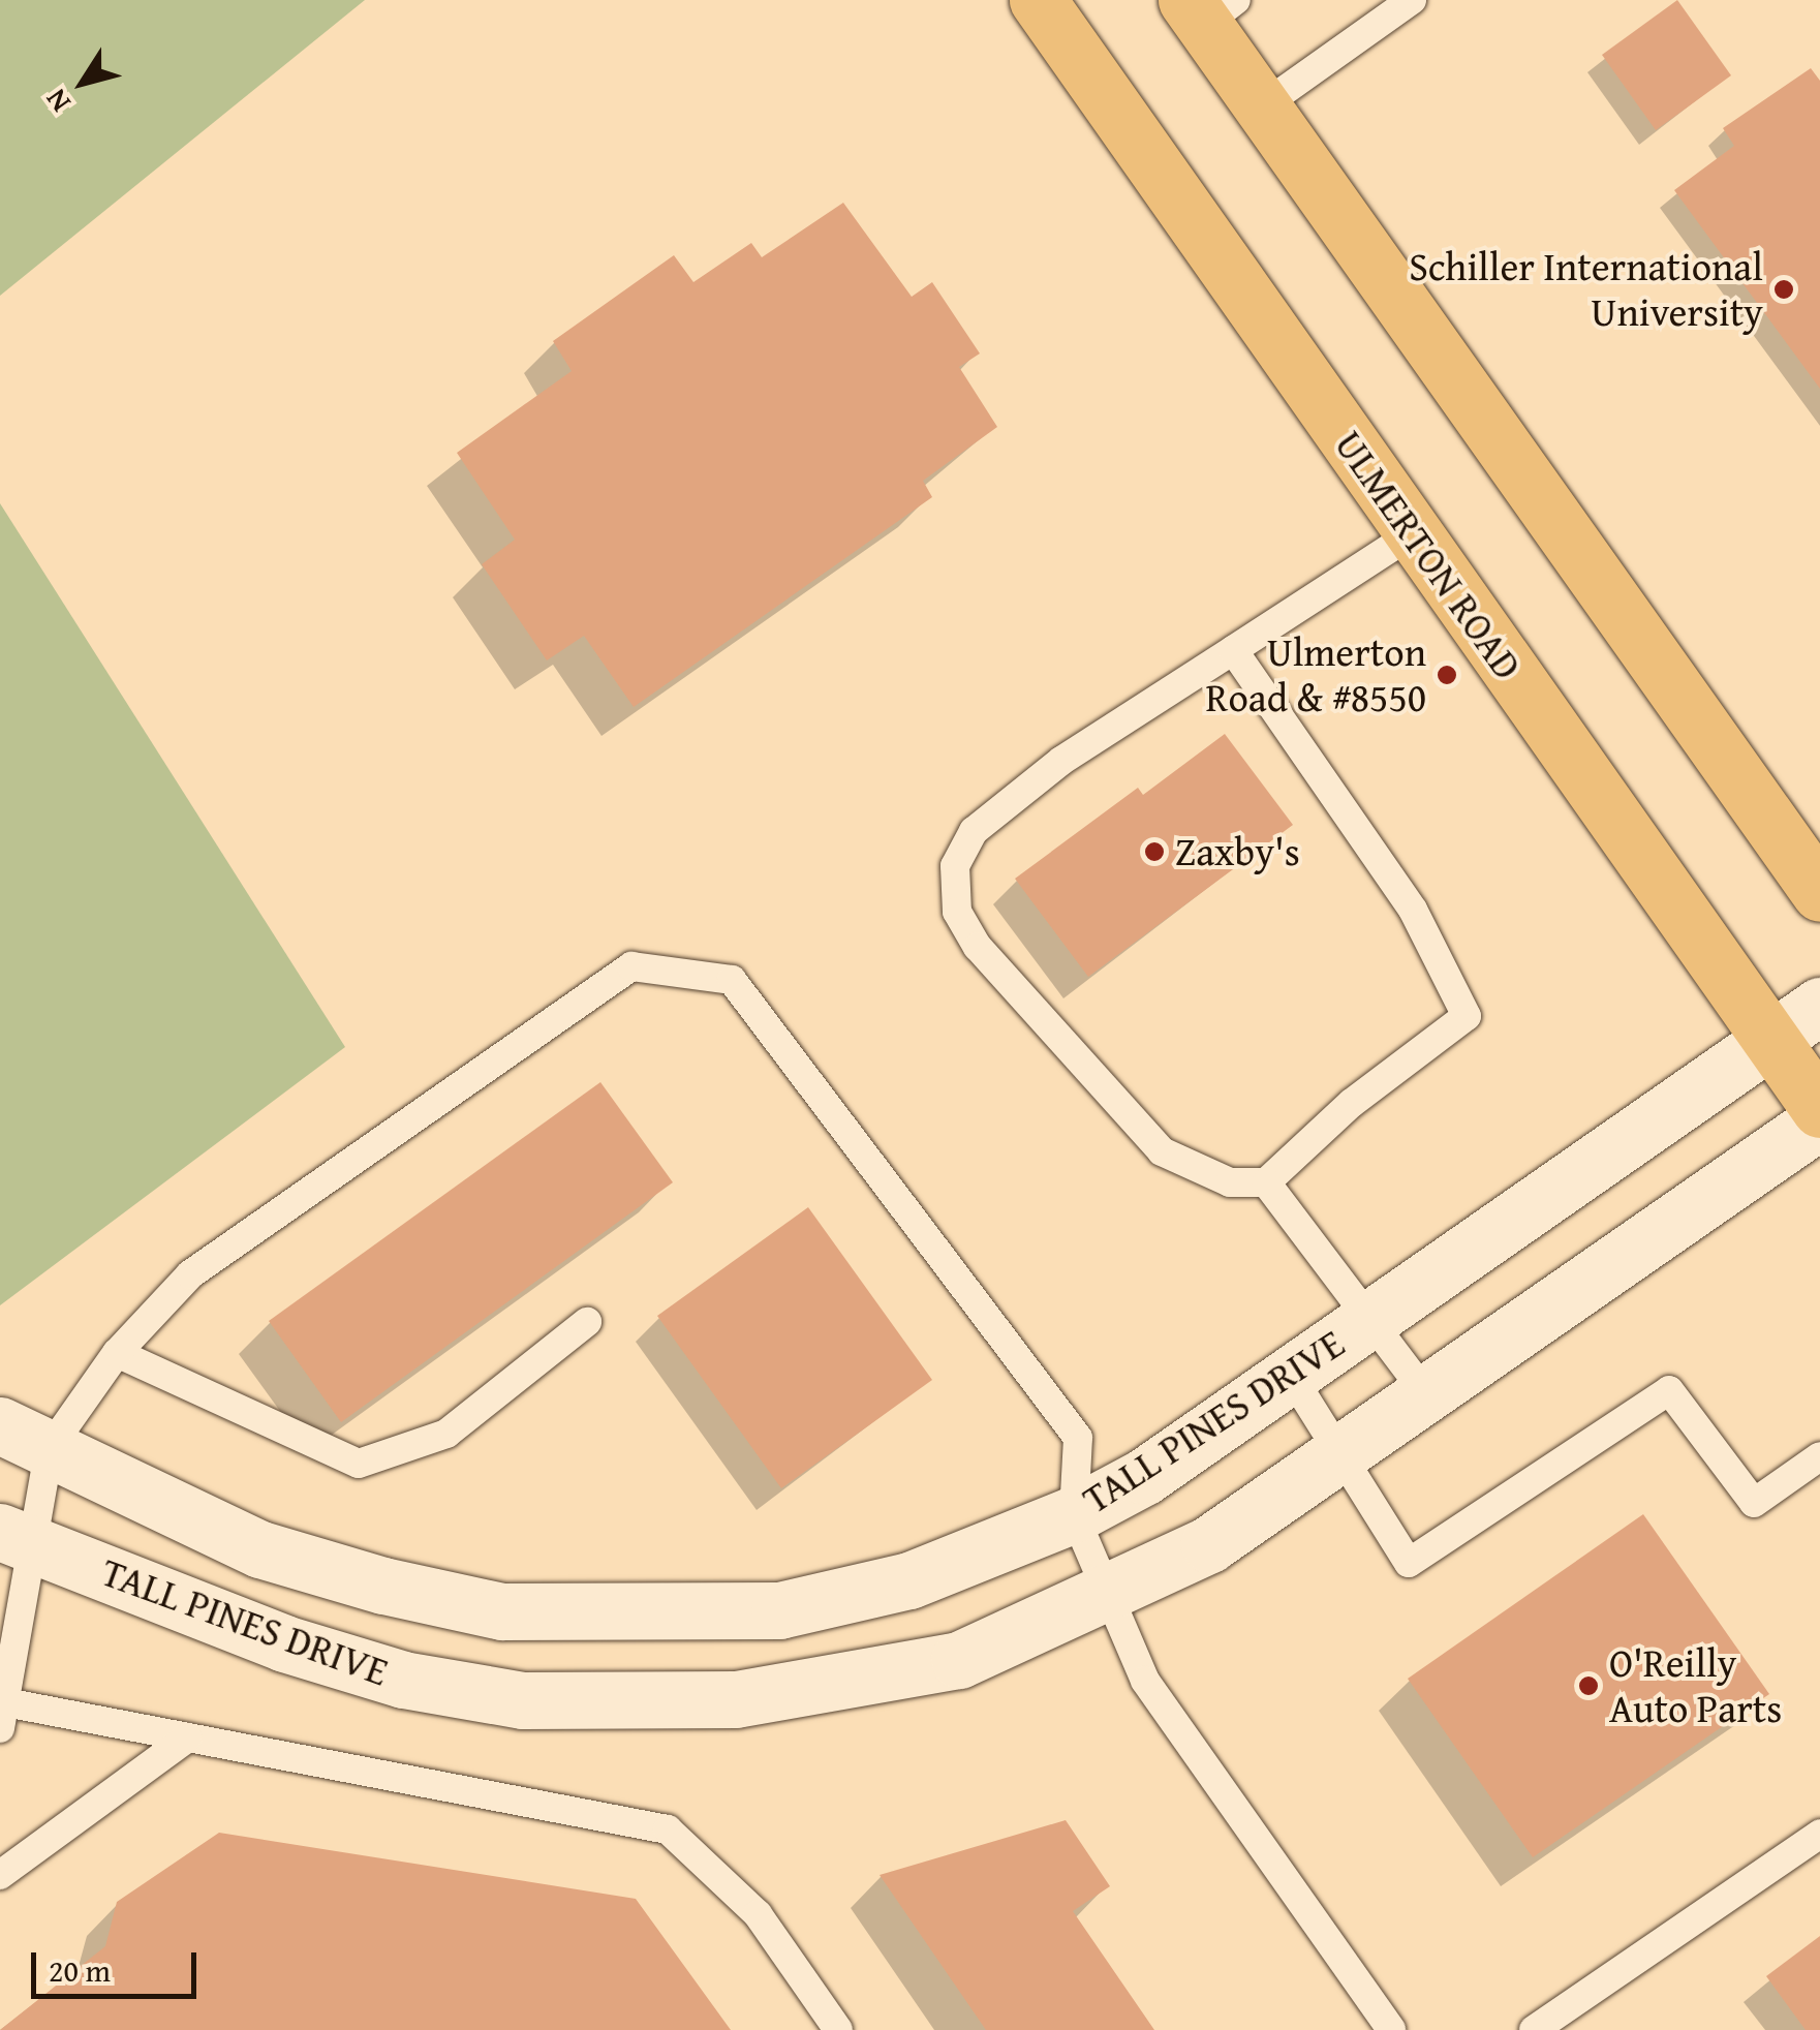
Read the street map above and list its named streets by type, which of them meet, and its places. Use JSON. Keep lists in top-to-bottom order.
{
  "streets": {
    "main road": ["ULMERTON ROAD"],
    "street": ["TALL PINES DRIVE"]
  },
  "crossings": [
    ["ULMERTON ROAD", "TALL PINES DRIVE"]
  ],
  "places": [
    "Schiller International University",
    "Ulmerton Road & #8550",
    "Zaxby's",
    "O'Reilly Auto Parts"
  ],
  "scale_bar": "20 m",
  "north": "bottom left"
}
